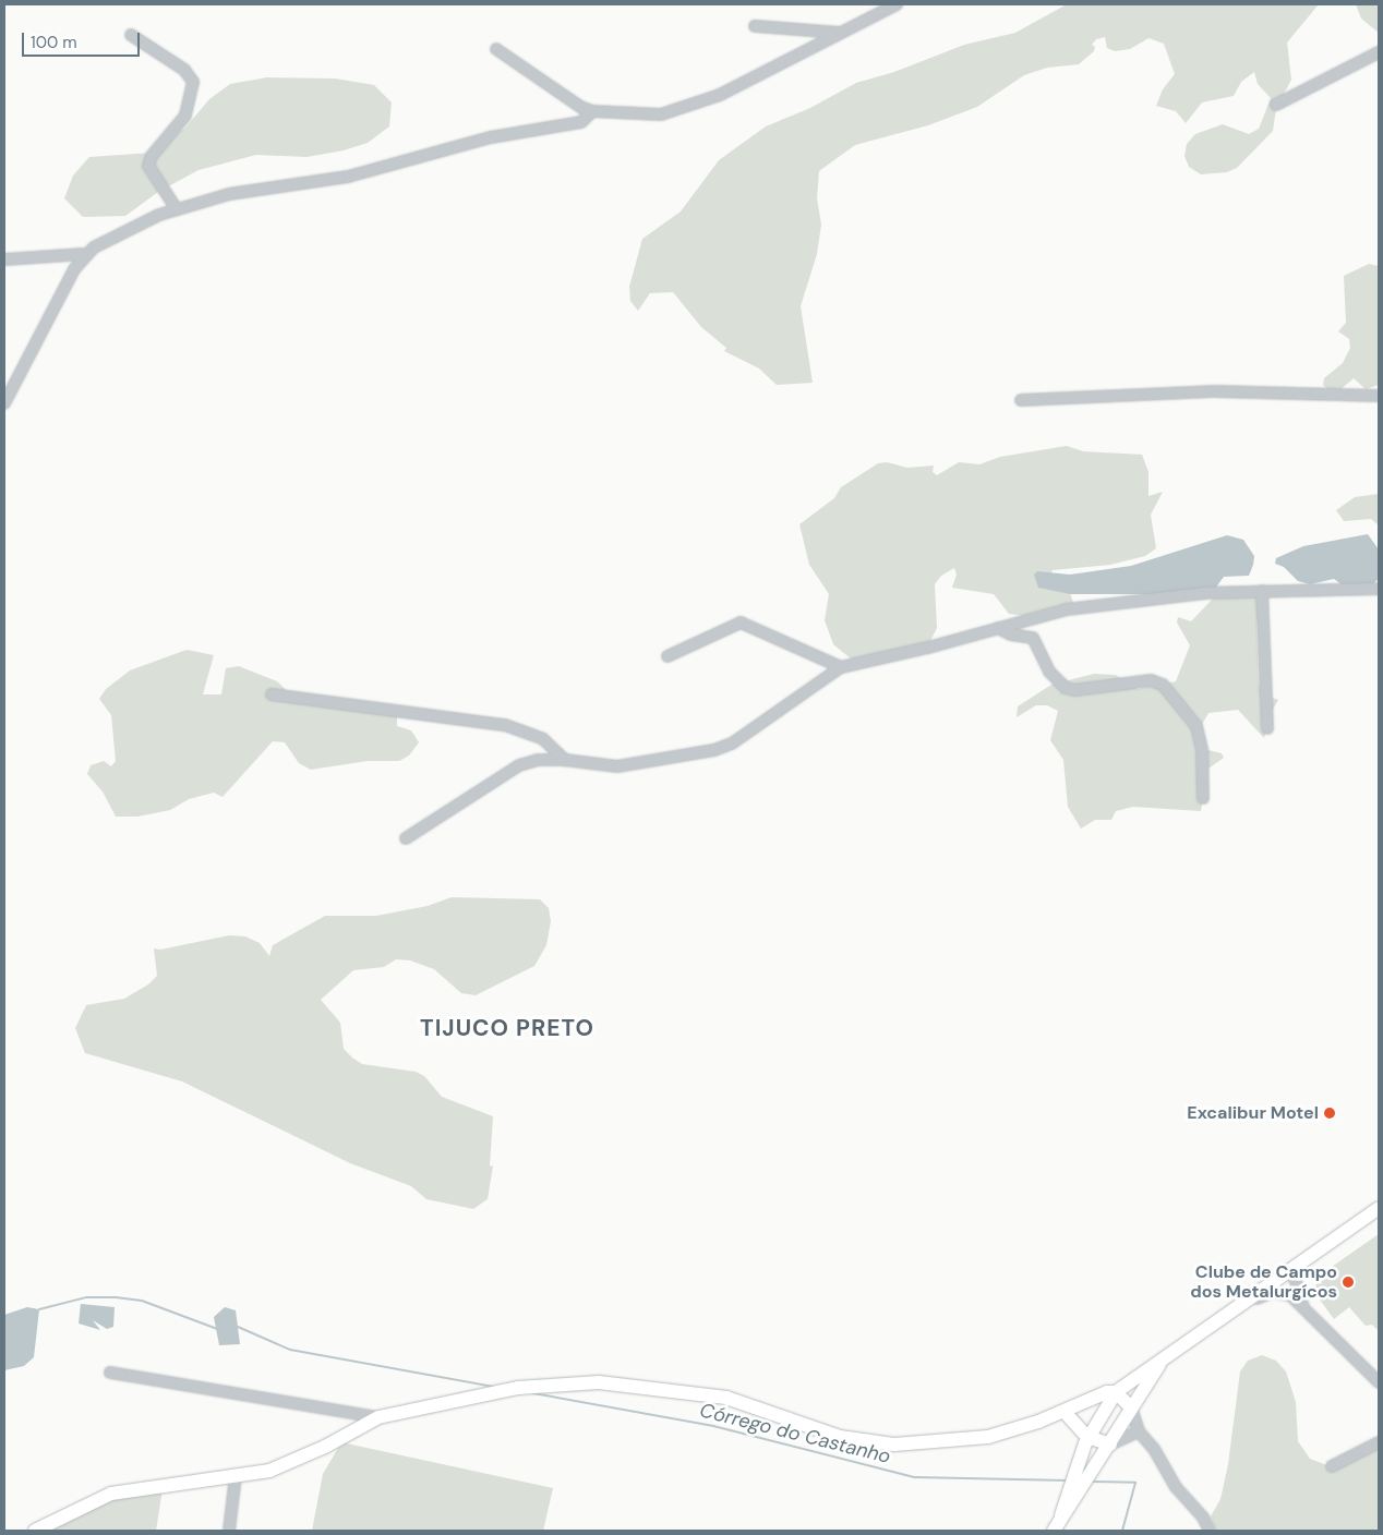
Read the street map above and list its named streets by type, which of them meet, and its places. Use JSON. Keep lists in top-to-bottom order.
{
  "districts": ["TIJUCO PRETO"],
  "water": ["Córrego do Castanho"],
  "places": ["Excalibur Motel", "Clube de Campo dos Metalurgícos"],
  "scale_bar": "100 m"
}
